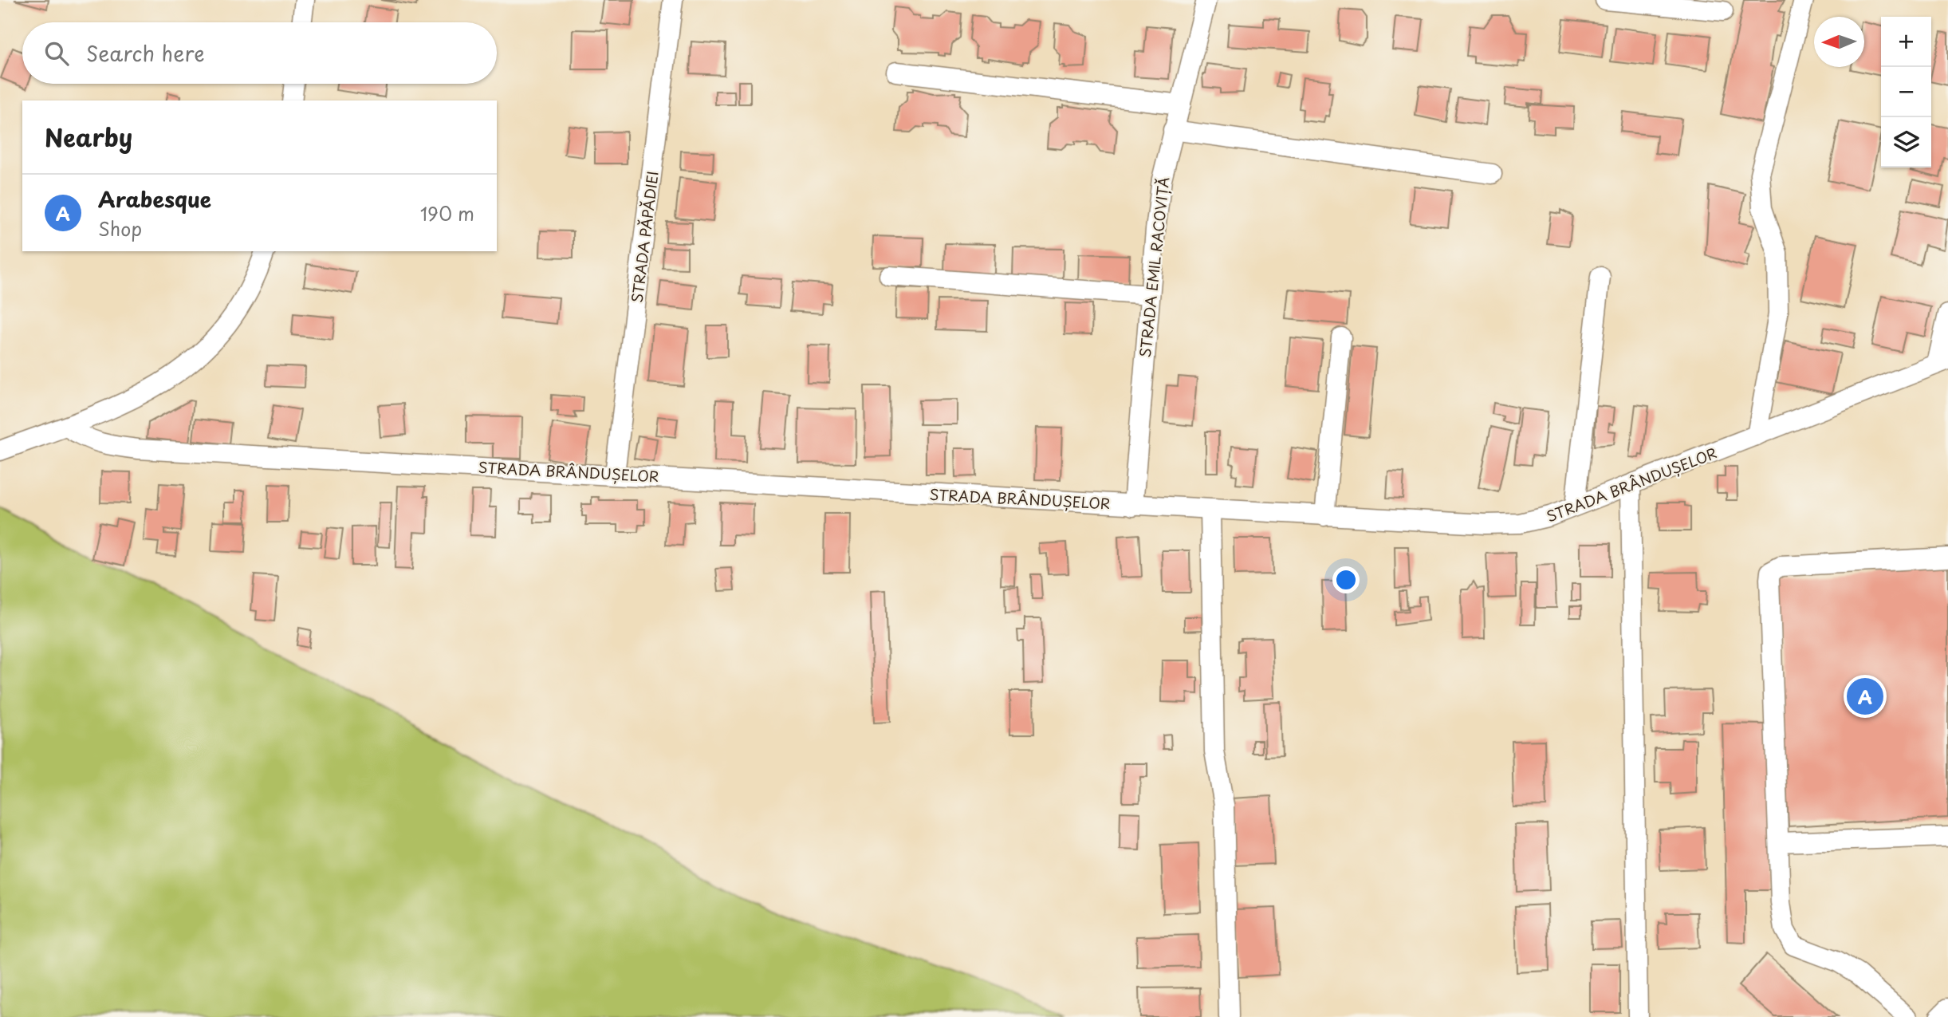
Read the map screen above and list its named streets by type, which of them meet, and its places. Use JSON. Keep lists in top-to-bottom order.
{
  "streets": {
    "street": ["STRADA PĂPĂDIEI", "STRADA EMIL RACOVIȚĂ", "STRADA BRÂNDUȘELOR"]
  },
  "crossings": [
    ["STRADA PĂPĂDIEI", "STRADA BRÂNDUȘELOR"],
    ["STRADA EMIL RACOVIȚĂ", "STRADA BRÂNDUȘELOR"]
  ],
  "north": "left",
  "page": {
    "map_buttons": ["+", "−"],
    "search": "Search here",
    "heading": "Nearby",
    "list": [
      {
        "mark": "A",
        "name": "Arabesque",
        "note": "Shop",
        "value": "190 m"
      }
    ],
    "pins": "A"
  }
}
